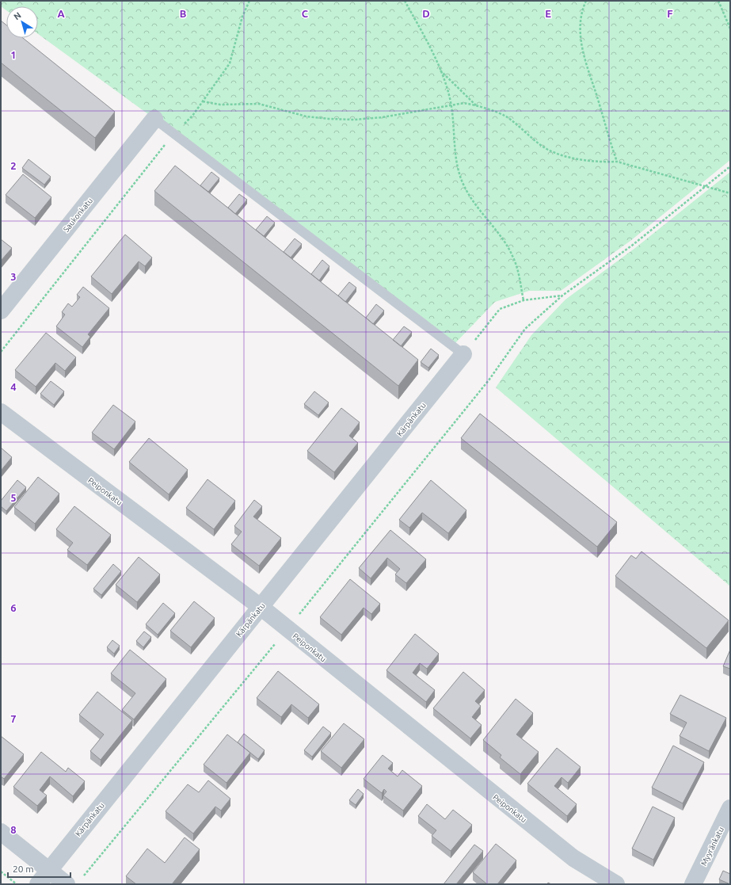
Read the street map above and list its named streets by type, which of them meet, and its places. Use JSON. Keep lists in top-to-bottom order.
{
  "streets": {
    "street": [
      "Saukonkatu",
      "Kärpänkatu",
      "Peiponkatu",
      "Myyränkatu"
    ]
  },
  "crossings": [
    ["Kärpänkatu", "Peiponkatu"]
  ],
  "scale_bar": "20 m",
  "north": "top left",
  "grid": {
    "columns": [
      "A",
      "B",
      "C",
      "D",
      "E",
      "F"
    ],
    "rows": [
      "1",
      "2",
      "3",
      "4",
      "5",
      "6",
      "7",
      "8"
    ]
  }
}
